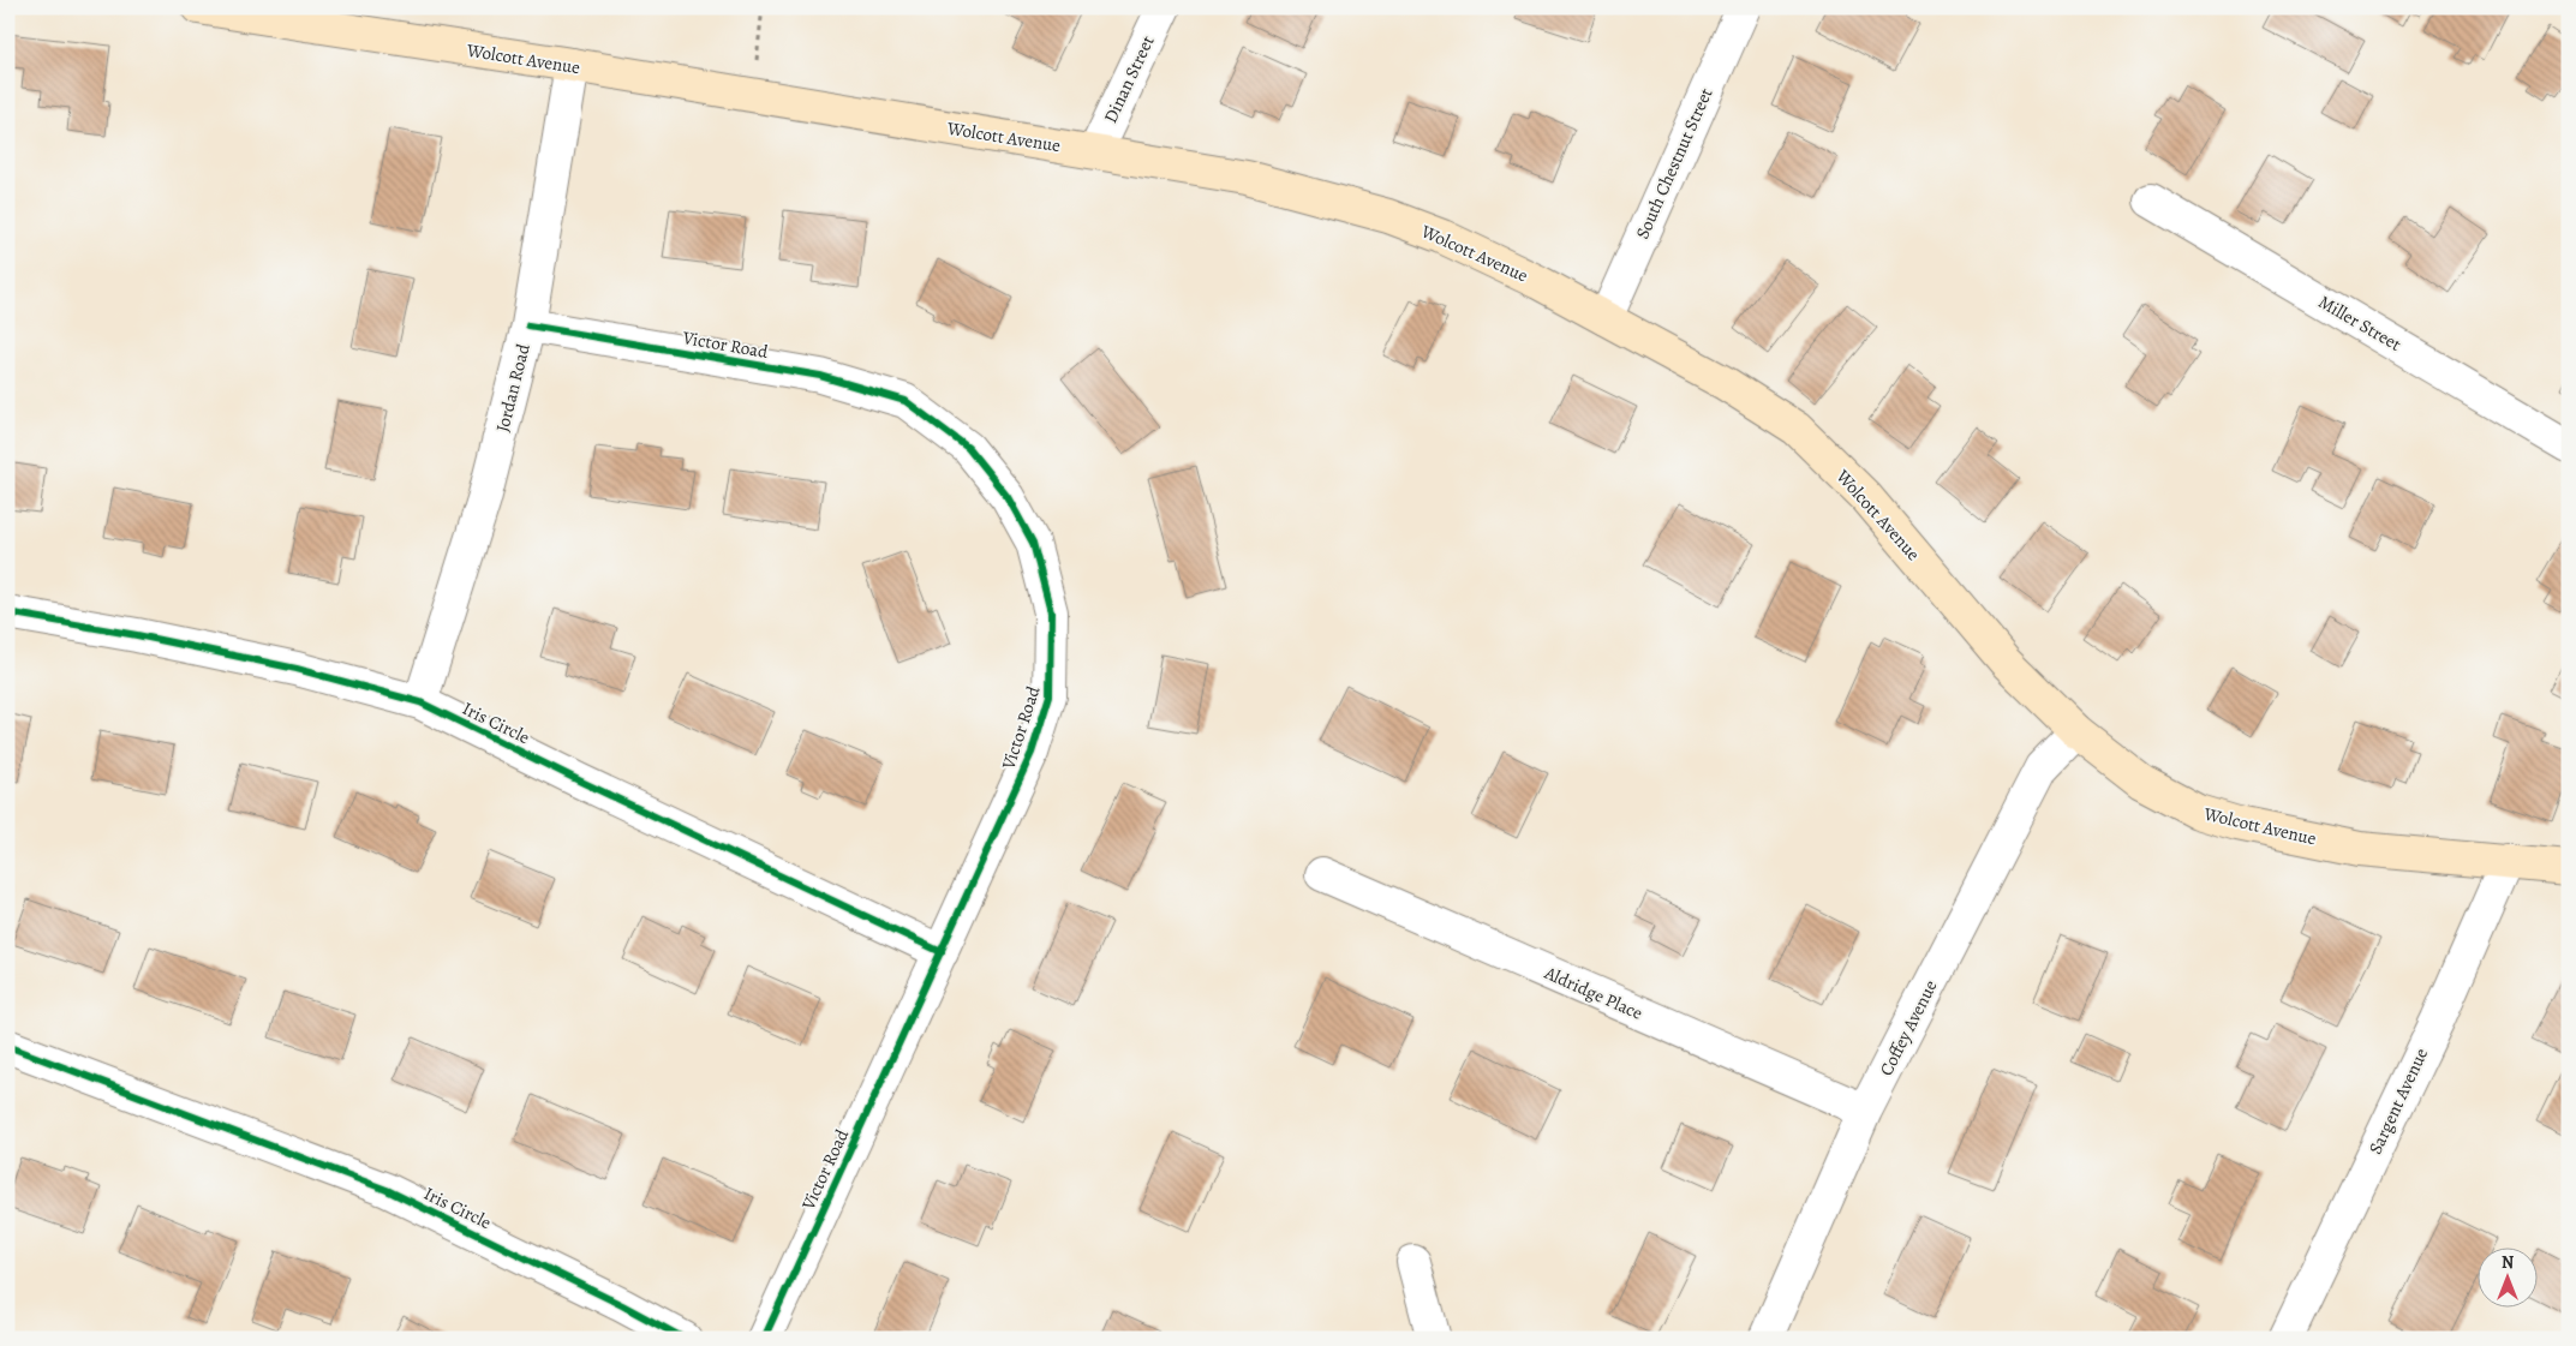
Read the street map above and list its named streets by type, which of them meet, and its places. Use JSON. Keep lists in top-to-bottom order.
{
  "streets": {
    "main road": ["Wolcott Avenue"],
    "street": [
      "Dinan Street",
      "South Chestnut Street",
      "Miller Street",
      "Victor Road",
      "Jordan Road",
      "Iris Circle",
      "Aldridge Place",
      "Coffey Avenue",
      "Sargent Avenue"
    ]
  },
  "crossings": [
    ["Wolcott Avenue", "Dinan Street"],
    ["Wolcott Avenue", "South Chestnut Street"],
    ["Wolcott Avenue", "Jordan Road"],
    ["Wolcott Avenue", "Coffey Avenue"],
    ["Wolcott Avenue", "Sargent Avenue"],
    ["Victor Road", "Jordan Road"],
    ["Victor Road", "Iris Circle"],
    ["Jordan Road", "Iris Circle"],
    ["Aldridge Place", "Coffey Avenue"]
  ],
  "north": "top"
}
